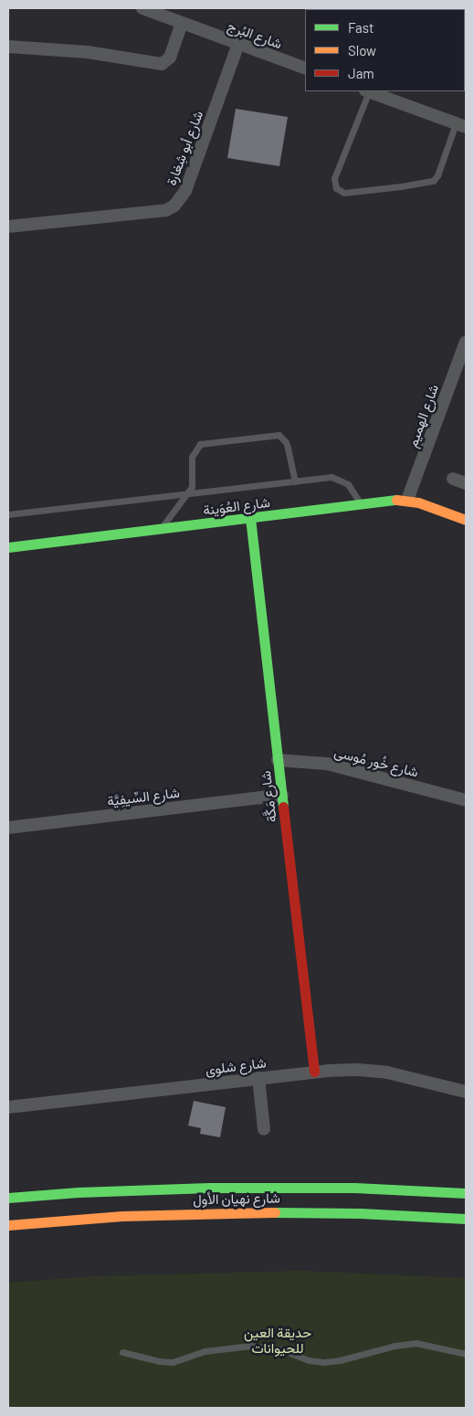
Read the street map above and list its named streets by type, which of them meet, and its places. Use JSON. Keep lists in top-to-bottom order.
{
  "streets": {
    "street": [
      "شارع البُرج",
      "شارع أبو شِغارة",
      "شارع الهميم",
      "شارع العُوَينة",
      "شارع خُور مُوسى",
      "شارع السِّيفِيَّة",
      "شارع مَكَّة",
      "شارع شلوى",
      "شارع نهيان الأول"
    ]
  },
  "crossings": [
    ["شارع البُرج", "شارع أبو شِغارة"],
    ["شارع الهميم", "شارع العُوَينة"],
    ["شارع العُوَينة", "شارع مَكَّة"],
    ["شارع خُور مُوسى", "شارع مَكَّة"],
    ["شارع السِّيفِيَّة", "شارع مَكَّة"],
    ["شارع مَكَّة", "شارع شلوى"]
  ],
  "parks": ["حديقة العين للحيوانات"],
  "legend": ["Fast", "Slow", "Jam"]
}
